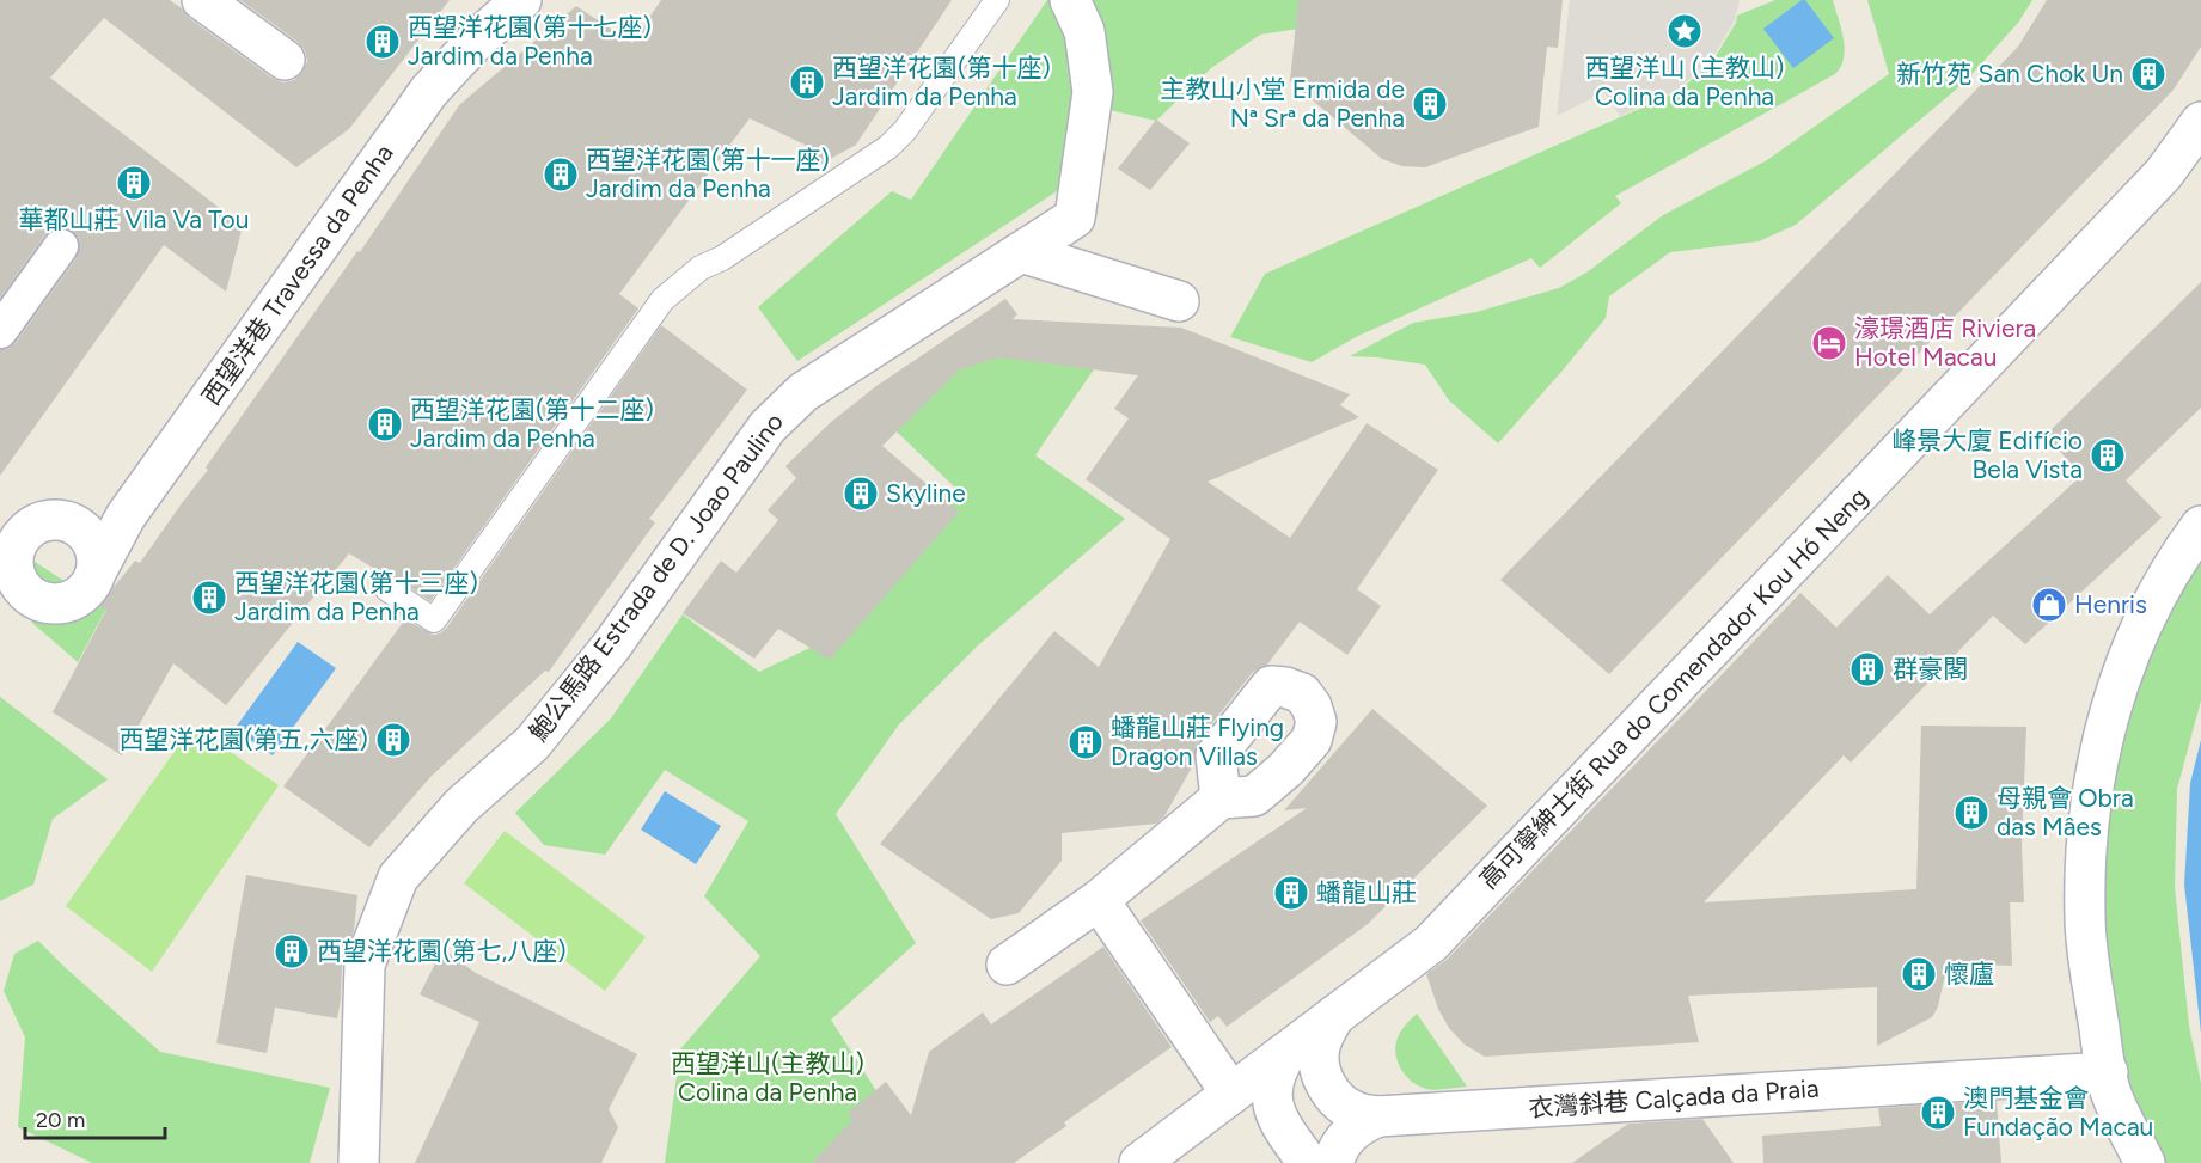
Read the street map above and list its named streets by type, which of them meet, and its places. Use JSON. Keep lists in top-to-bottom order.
{
  "streets": {
    "street": [
      "西望洋巷 Travessa da Penha",
      "鮑公馬路 Estrada de D. Joao Paulino",
      "高可寧紳士街 Rua do Comendador Kou Hó Neng",
      "衣灣斜巷 Calçada da Praia"
    ]
  },
  "crossings": [
    ["高可寧紳士街 Rua do Comendador Kou Hó Neng", "衣灣斜巷 Calçada da Praia"]
  ],
  "parks": ["西望洋山(主教山) Colina da Penha"],
  "places": {
    "place": ["西望洋山 (主教山) Colina da Penha"],
    "building": [
      "西望洋花園(第十七座) Jardim da Penha",
      "新竹苑 San Chok Un",
      "西望洋花園(第十座) Jardim da Penha",
      "主教山小堂 Ermida de Nª Srª da Penha",
      "西望洋花園(第十一座) Jardim da Penha",
      "華都山莊 Vila Va Tou",
      "西望洋花園(第十二座) Jardim da Penha",
      "峰景大廈 Edifício Bela Vista",
      "Skyline",
      "西望洋花園(第十三座) Jardim da Penha",
      "群豪閣",
      "西望洋花園(第五,六座)",
      "蟠龍山莊 Flying Dragon Villas",
      "母親會 Obra das Mâes",
      "蟠龍山莊",
      "西望洋花園(第七,八座)",
      "懷廬",
      "澳門基金會 Fundação Macau"
    ],
    "hotel": ["濠璟酒店 Riviera Hotel Macau"],
    "shop": ["Henris"]
  },
  "scale_bar": "20 m"
}
